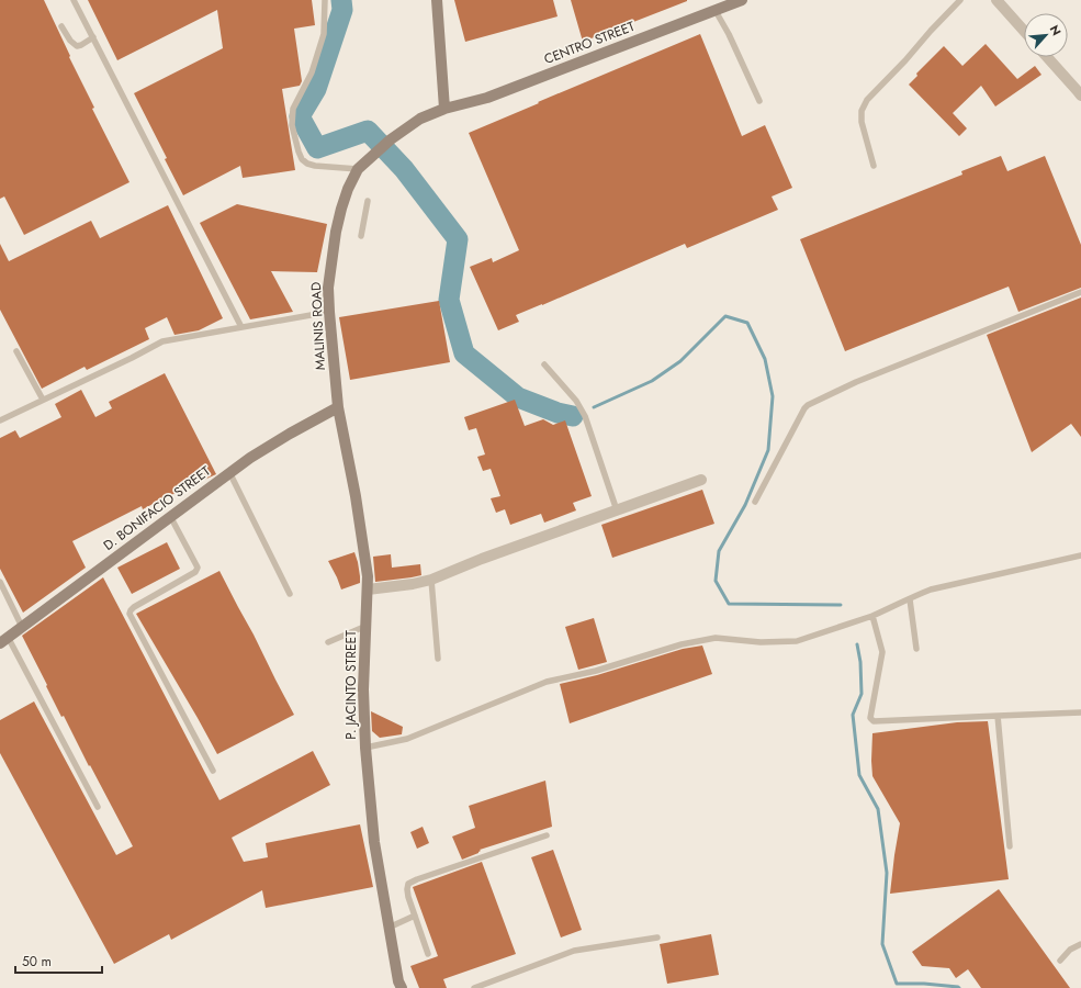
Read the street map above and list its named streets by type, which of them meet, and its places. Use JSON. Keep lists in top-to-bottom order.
{
  "streets": {
    "main road": [
      "CENTRO STREET",
      "MALINIS ROAD",
      "D. BONIFACIO STREET",
      "P. JACINTO STREET"
    ]
  },
  "crossings": [
    ["CENTRO STREET", "MALINIS ROAD"],
    ["MALINIS ROAD", "D. BONIFACIO STREET"],
    ["MALINIS ROAD", "P. JACINTO STREET"],
    ["D. BONIFACIO STREET", "P. JACINTO STREET"]
  ],
  "scale_bar": "50 m",
  "north": "top right"
}
